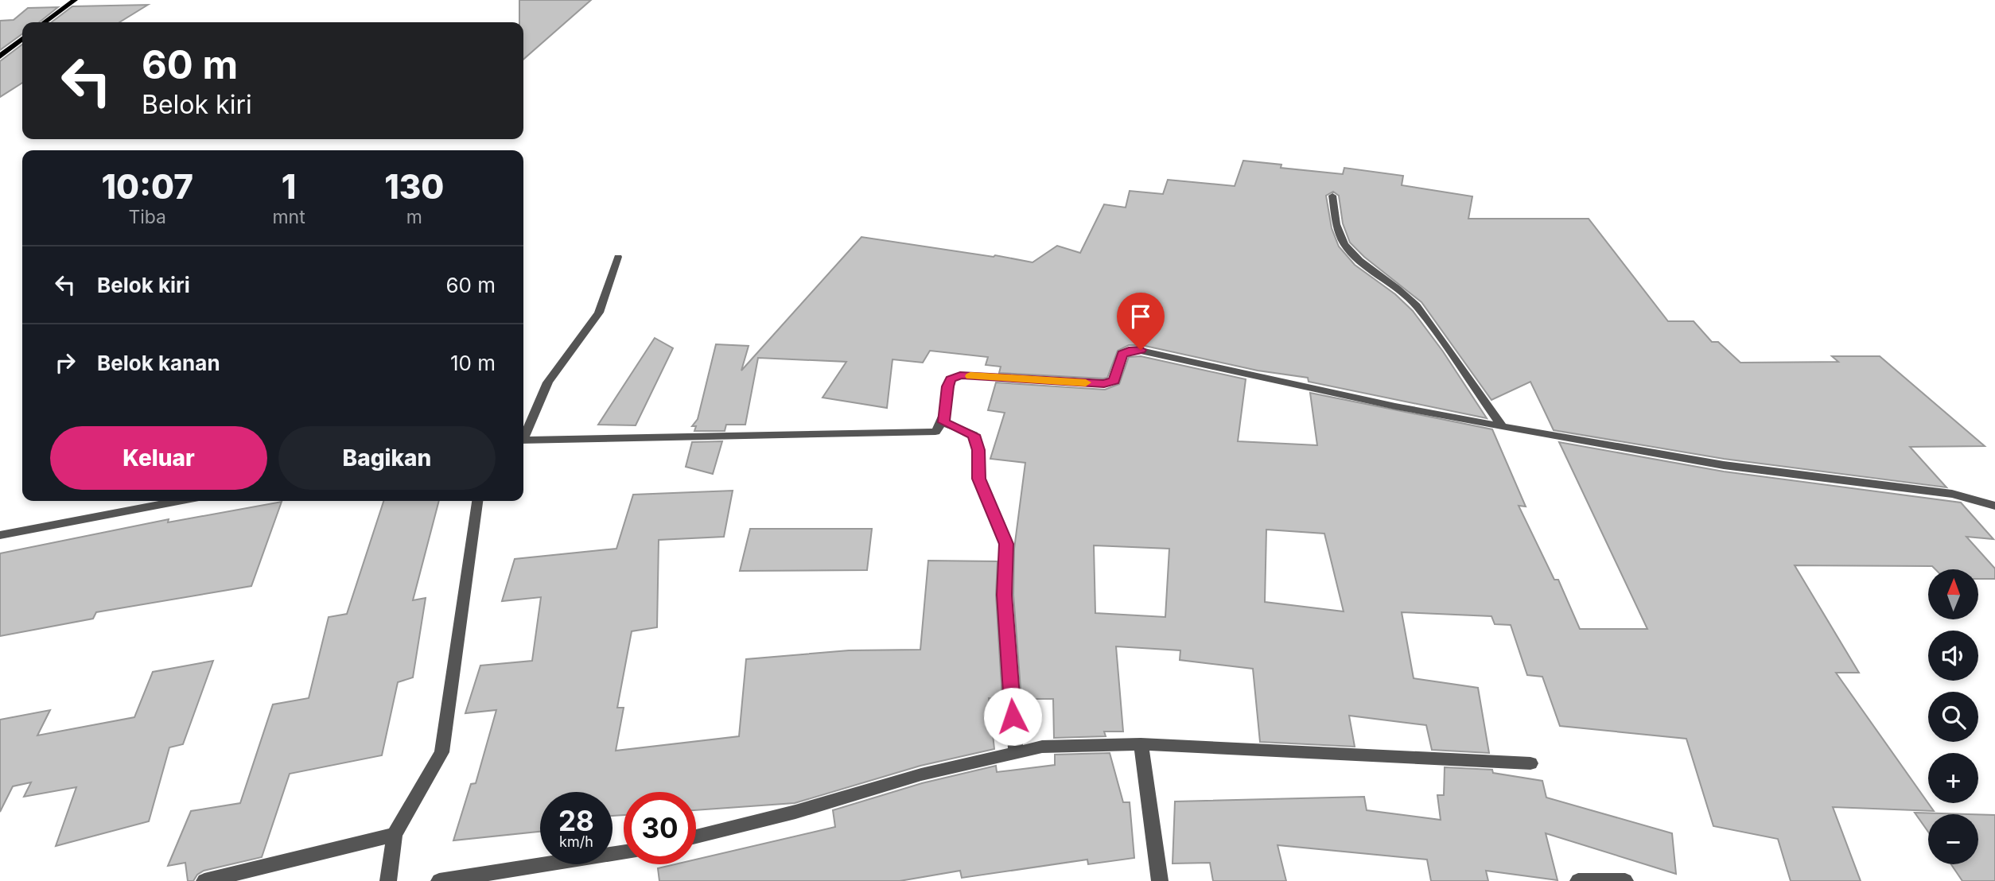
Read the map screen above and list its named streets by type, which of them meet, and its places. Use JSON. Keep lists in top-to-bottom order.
{
  "north": "top",
  "page": {
    "turn": ["60 m", "Belok kiri"],
    "eta": [
      "10:07",
      "Tiba",
      "1",
      "mnt",
      "130",
      "m"
    ],
    "list": [
      {
        "name": "Belok kiri",
        "value": "60 m"
      },
      {
        "name": "Belok kanan",
        "value": "10 m"
      }
    ],
    "buttons": ["Keluar", "Bagikan"],
    "map_buttons": ["+", "−"],
    "speed": "28 km/h",
    "limit": "30"
  }
}
